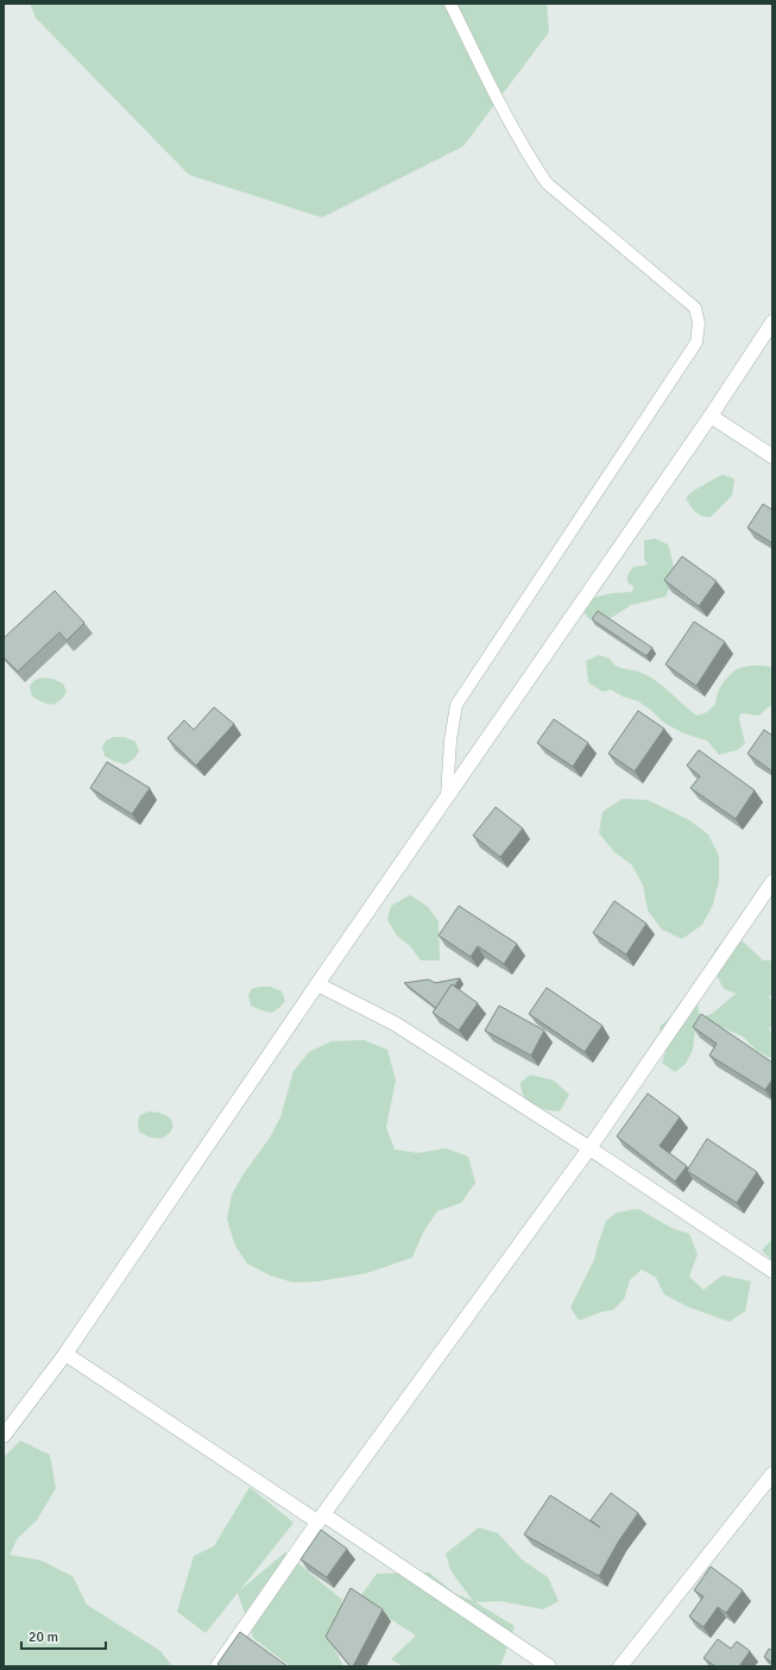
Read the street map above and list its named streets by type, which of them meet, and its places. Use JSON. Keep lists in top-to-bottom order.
{
  "scale_bar": "20 m"
}
